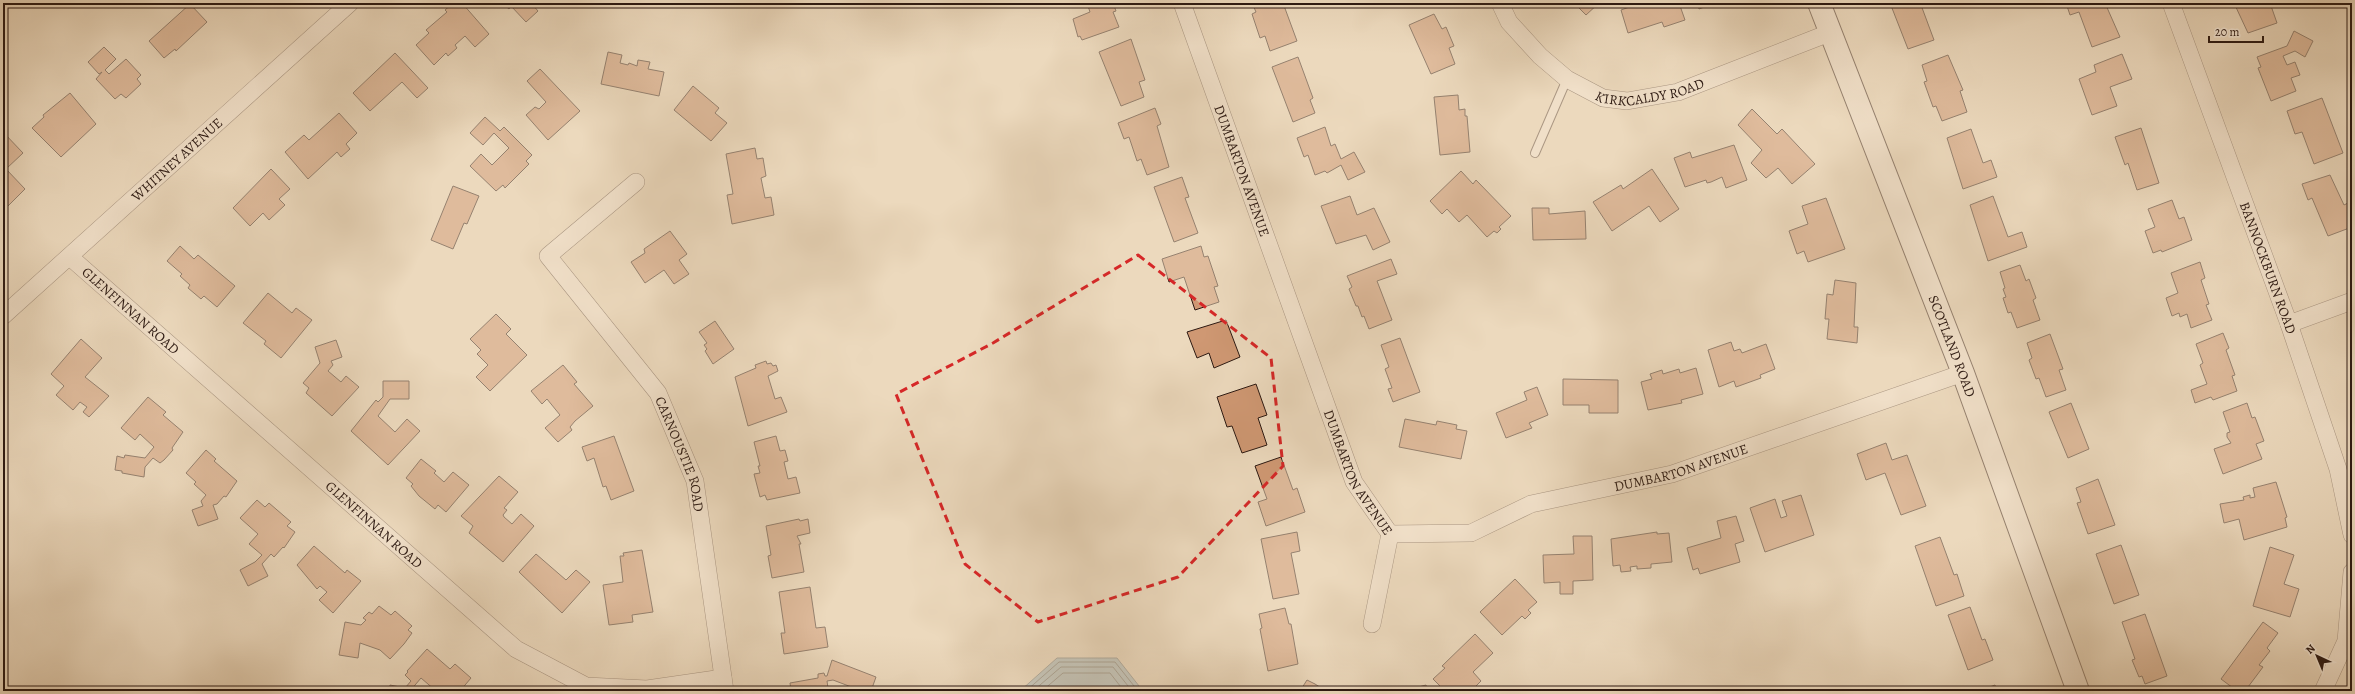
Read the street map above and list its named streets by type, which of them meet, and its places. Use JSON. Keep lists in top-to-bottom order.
{
  "streets": {
    "street": [
      "KIRKCALDY ROAD",
      "WHITNEY AVENUE",
      "DUMBARTON AVENUE",
      "BANNOCKBURN ROAD",
      "GLENFINNAN ROAD",
      "SCOTLAND ROAD",
      "CARNOUSTIE ROAD"
    ]
  },
  "crossings": [
    ["KIRKCALDY ROAD", "SCOTLAND ROAD"],
    ["WHITNEY AVENUE", "GLENFINNAN ROAD"],
    ["DUMBARTON AVENUE", "SCOTLAND ROAD"],
    ["GLENFINNAN ROAD", "CARNOUSTIE ROAD"]
  ],
  "scale_bar": "20 m",
  "north": "top left"
}
